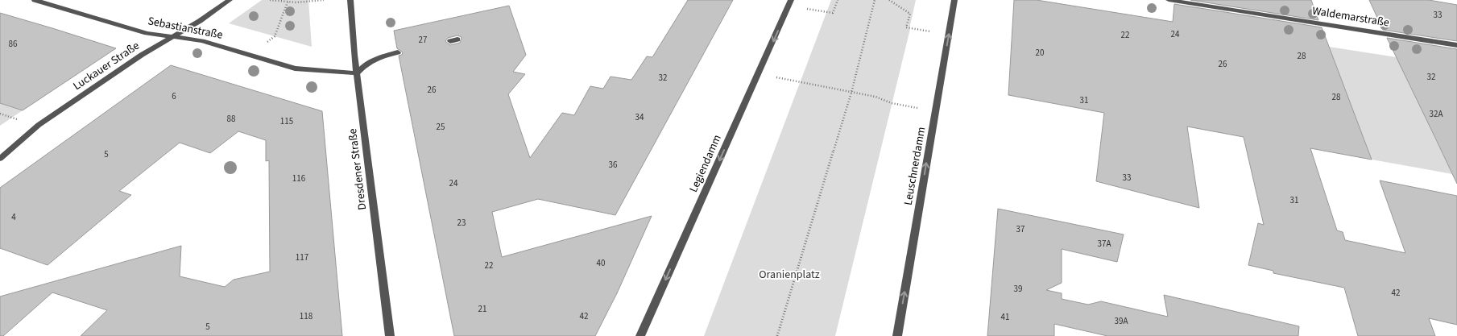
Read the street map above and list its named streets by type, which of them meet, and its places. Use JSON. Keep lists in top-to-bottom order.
{
  "streets": {
    "street": [
      "Waldemarstraße",
      "Sebastianstraße",
      "Luckauer Straße",
      "Legiendamm",
      "Leuschnerdamm",
      "Dresdener Straße"
    ]
  },
  "crossings": [
    ["Sebastianstraße", "Luckauer Straße"],
    ["Sebastianstraße", "Dresdener Straße"]
  ],
  "one_way": ["Legiendamm", "Leuschnerdamm"],
  "parks": ["Oranienplatz"],
  "house_numbers": [
    "33",
    "24",
    "22",
    "27",
    "86",
    "20",
    "28",
    "26",
    "32",
    "32",
    "26",
    "6",
    "28",
    "31",
    "32A",
    "34",
    "88",
    "115",
    "25",
    "5",
    "36",
    "33",
    "116",
    "24",
    "31",
    "4",
    "23",
    "37",
    "37A",
    "117",
    "40",
    "22",
    "39",
    "42",
    "21",
    "118",
    "42",
    "41",
    "39A",
    "5"
  ]
}
